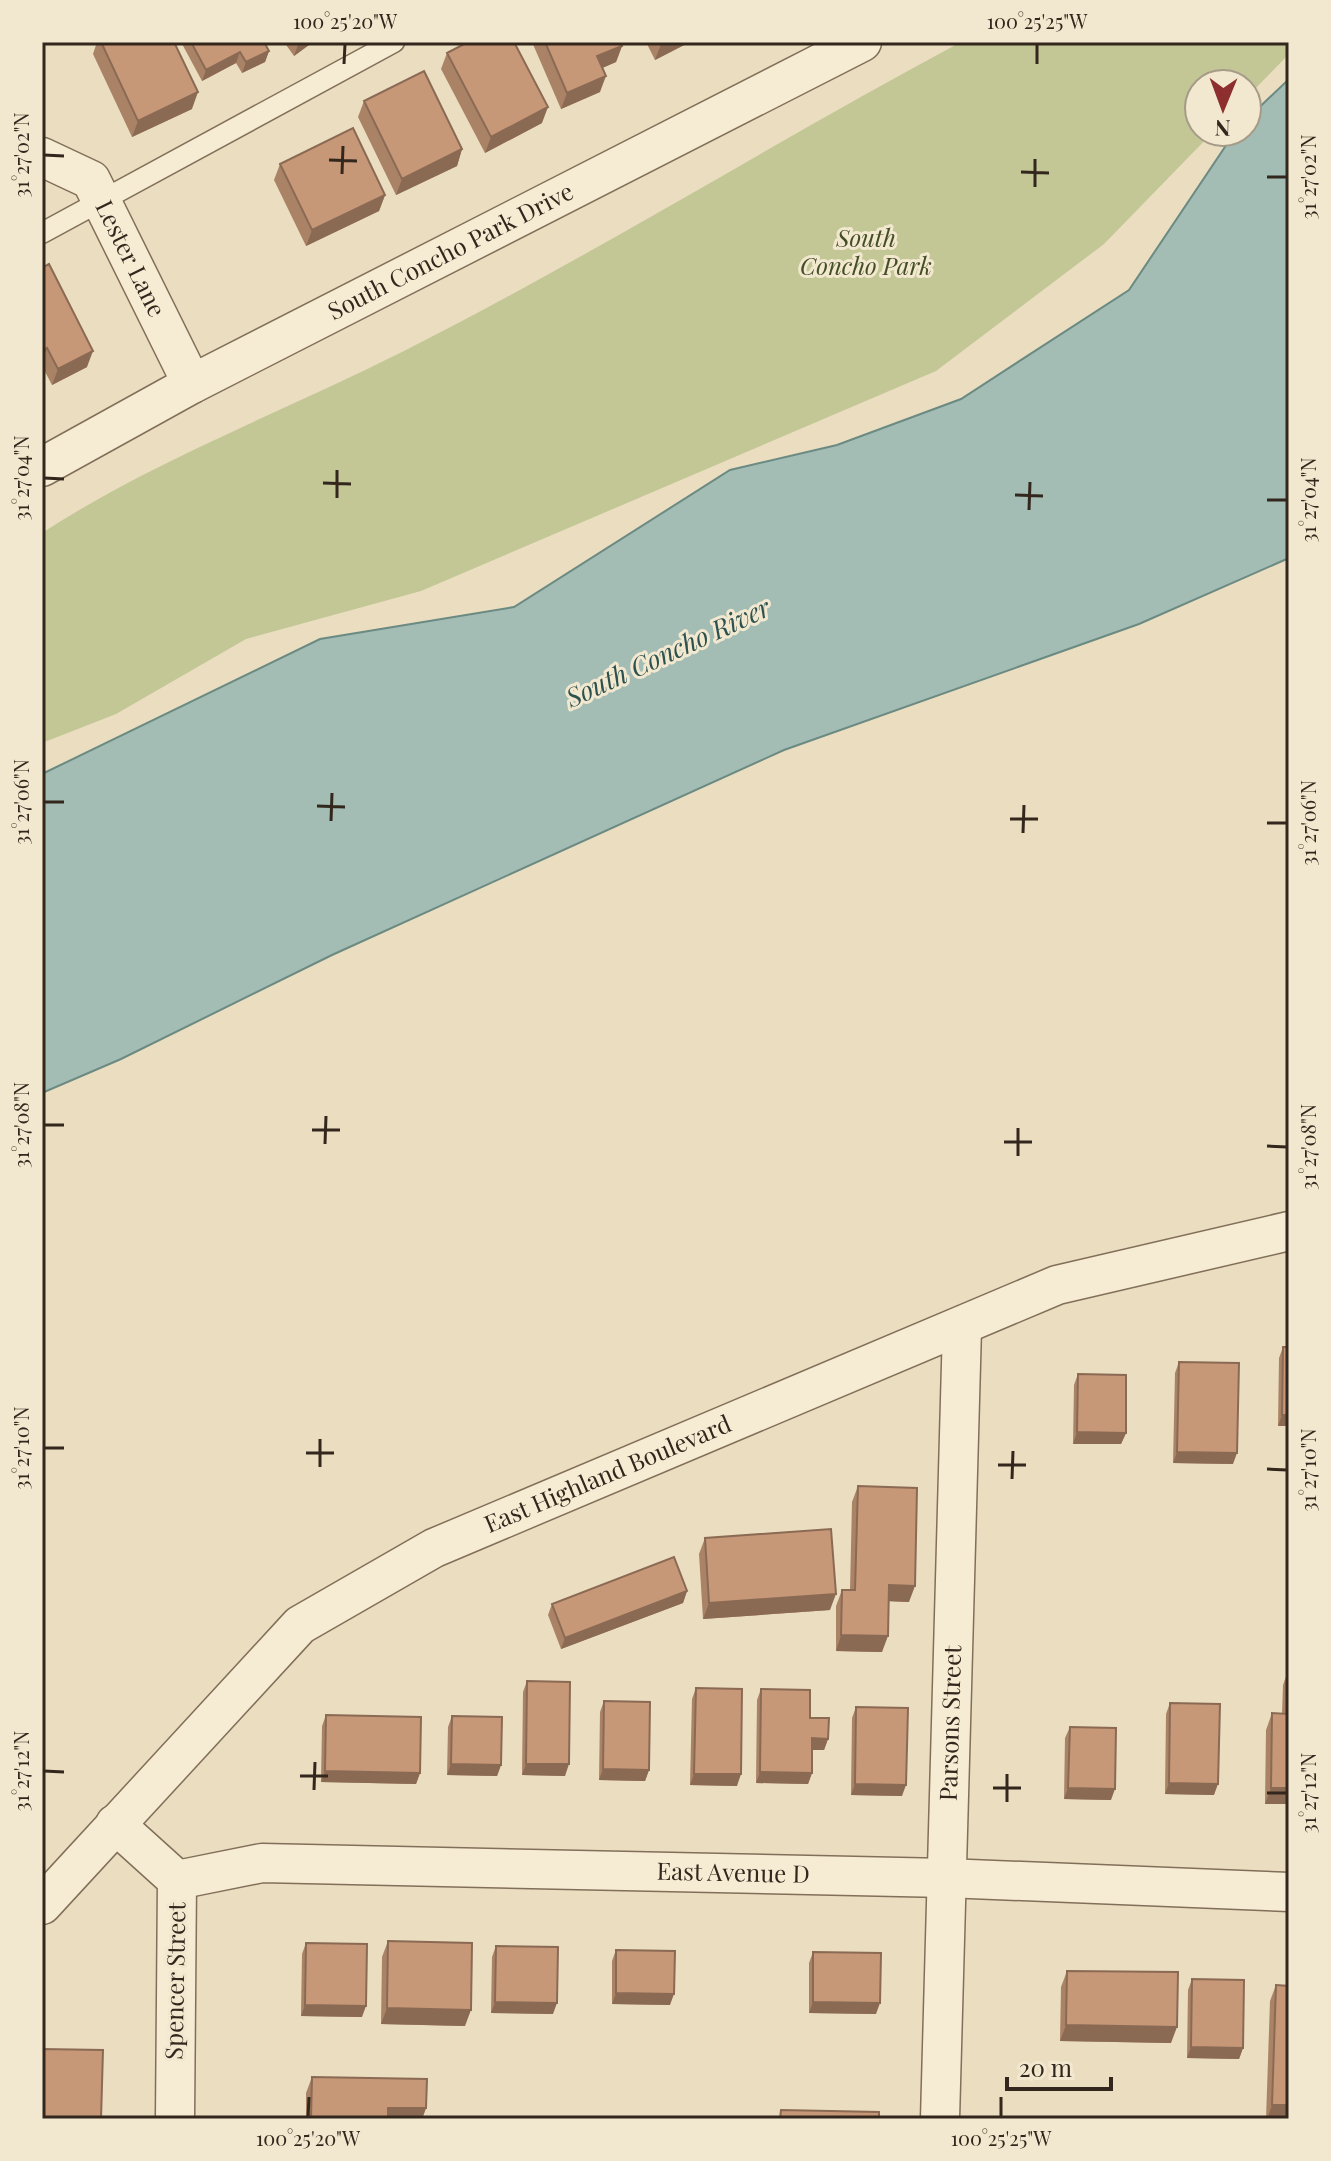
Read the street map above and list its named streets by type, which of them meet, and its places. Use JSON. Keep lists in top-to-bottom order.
{
  "streets": {
    "street": [
      "South Concho Park Drive",
      "Lester Lane",
      "East Highland Boulevard",
      "Parsons Street",
      "East Avenue D",
      "Spencer Street"
    ]
  },
  "crossings": [
    ["South Concho Park Drive", "Lester Lane"],
    ["East Highland Boulevard", "Parsons Street"],
    ["East Highland Boulevard", "Spencer Street"],
    ["Parsons Street", "East Avenue D"],
    ["East Avenue D", "Spencer Street"]
  ],
  "water": ["South Concho River"],
  "parks": ["South Concho Park"],
  "scale_bar": "20 m",
  "north": "bottom",
  "coordinates": [
    "100°25'20\"W",
    "100°25'25\"W",
    "31°27'02\"N",
    "31°27'04\"N",
    "31°27'06\"N",
    "31°27'08\"N",
    "31°27'10\"N",
    "31°27'12\"N"
  ]
}
